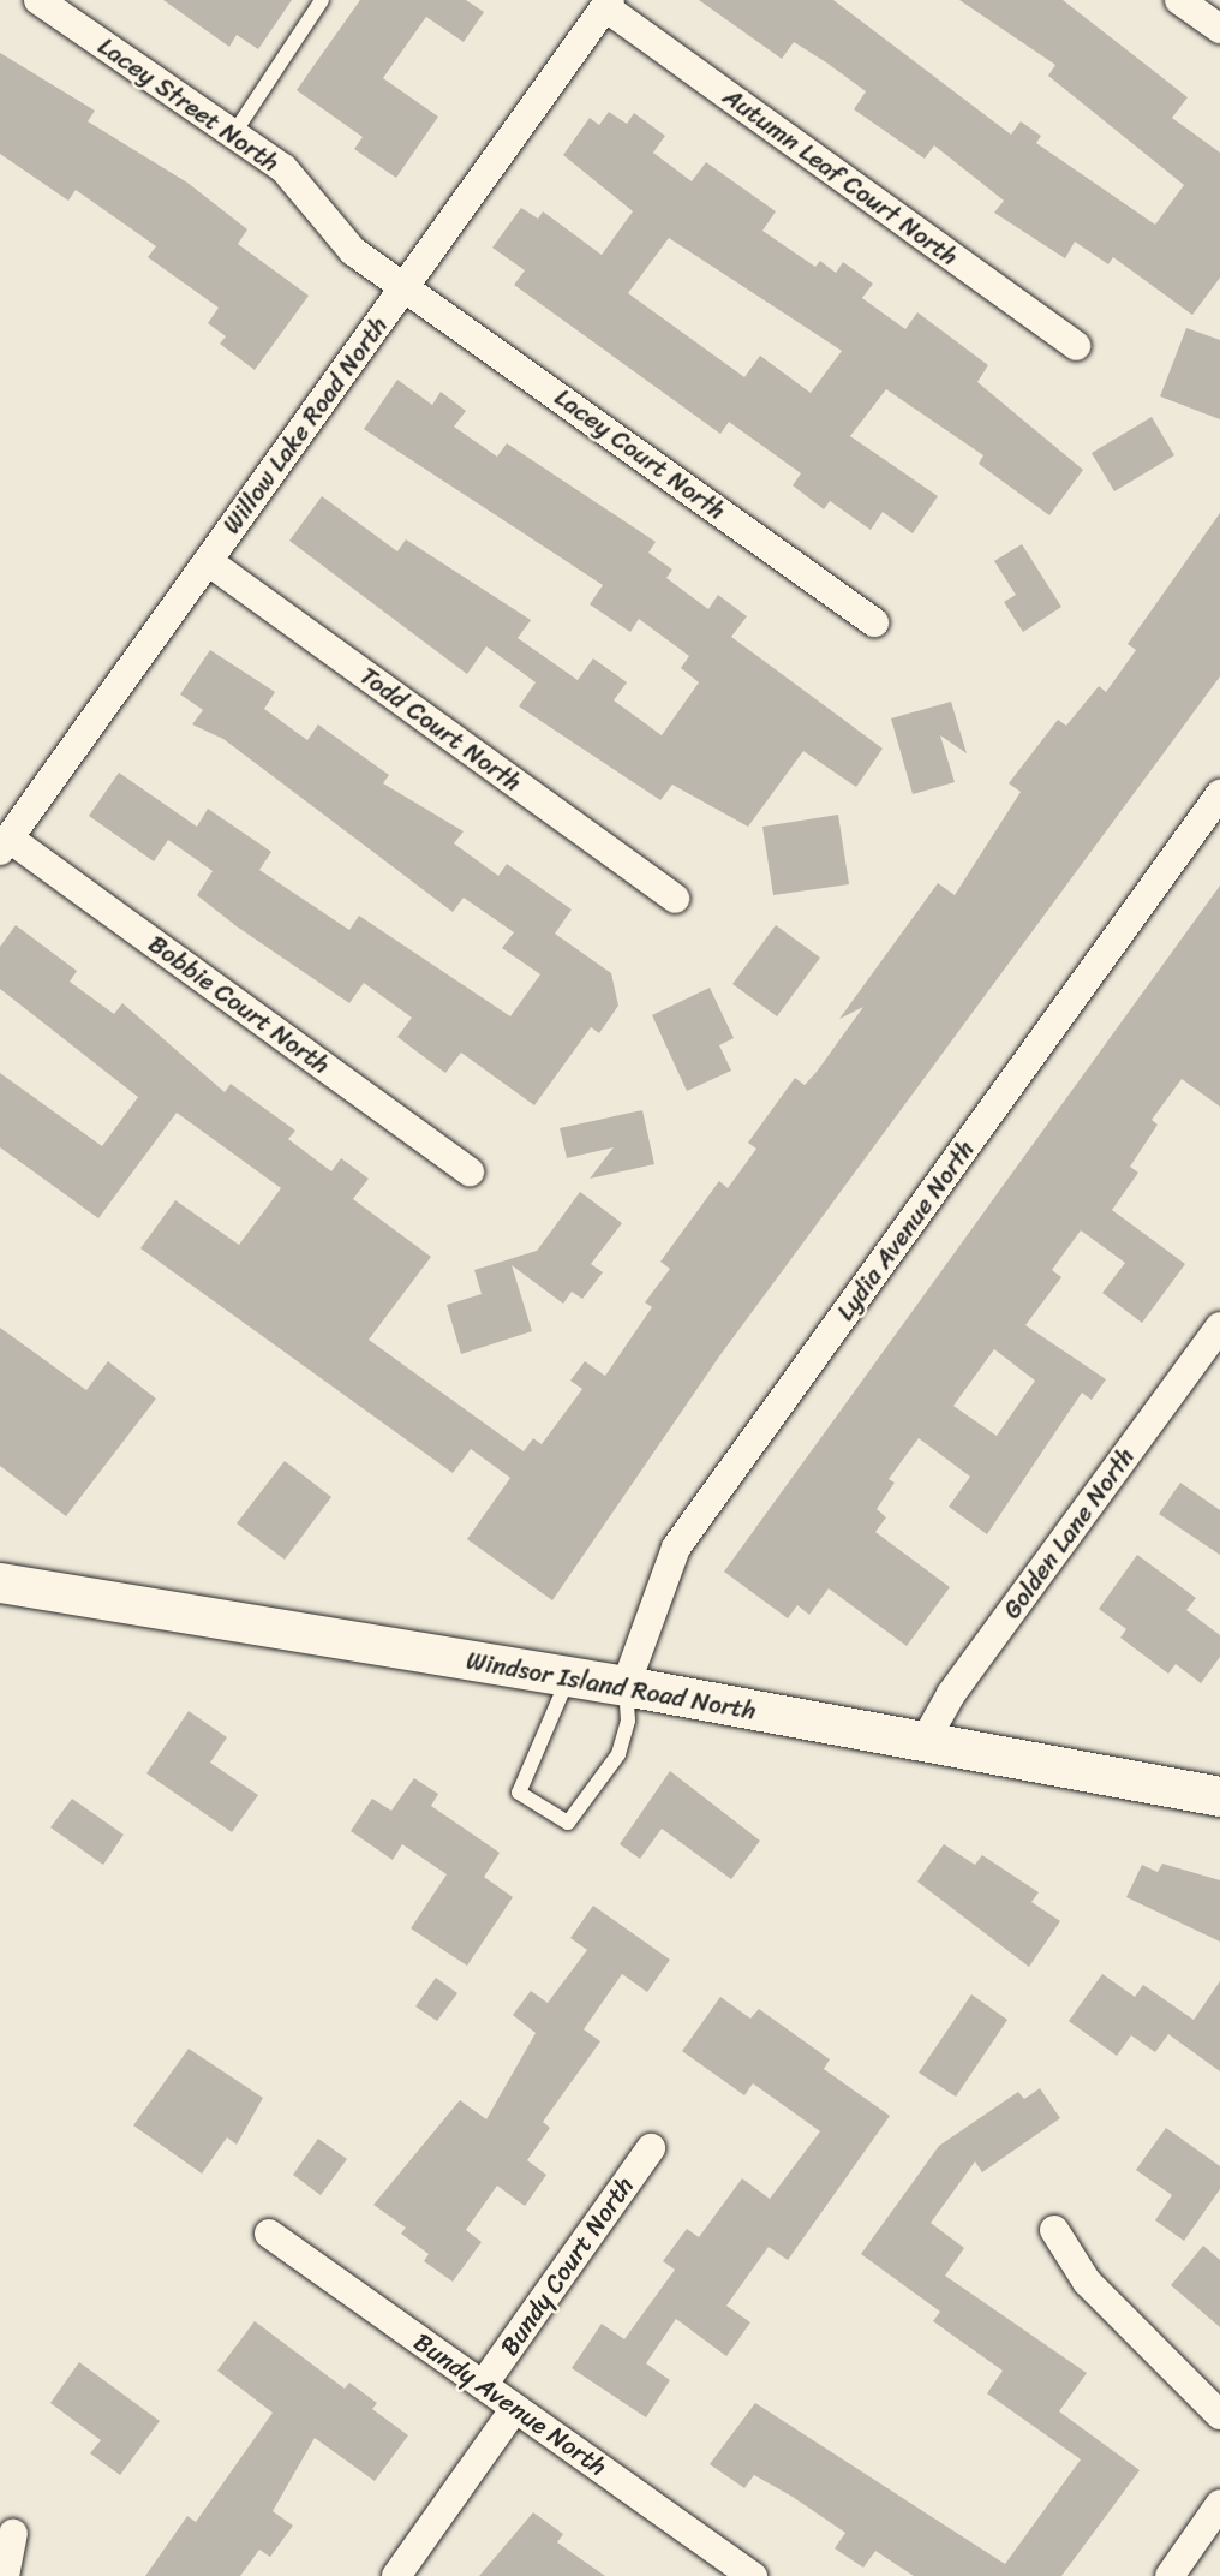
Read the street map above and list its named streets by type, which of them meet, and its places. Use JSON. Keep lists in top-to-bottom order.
{
  "streets": {
    "street": [
      "Lacey Street North",
      "Autumn Leaf Court North",
      "Willow Lake Road North",
      "Lacey Court North",
      "Todd Court North",
      "Bobbie Court North",
      "Lydia Avenue North",
      "Golden Lane North",
      "Windsor Island Road North",
      "Bundy Court North",
      "Bundy Avenue North"
    ]
  },
  "crossings": [
    ["Lacey Street North", "Willow Lake Road North"],
    ["Lacey Street North", "Lacey Court North"],
    ["Autumn Leaf Court North", "Willow Lake Road North"],
    ["Willow Lake Road North", "Lacey Court North"],
    ["Willow Lake Road North", "Todd Court North"],
    ["Willow Lake Road North", "Bobbie Court North"],
    ["Lydia Avenue North", "Windsor Island Road North"],
    ["Golden Lane North", "Windsor Island Road North"],
    ["Bundy Court North", "Bundy Avenue North"]
  ]
}
